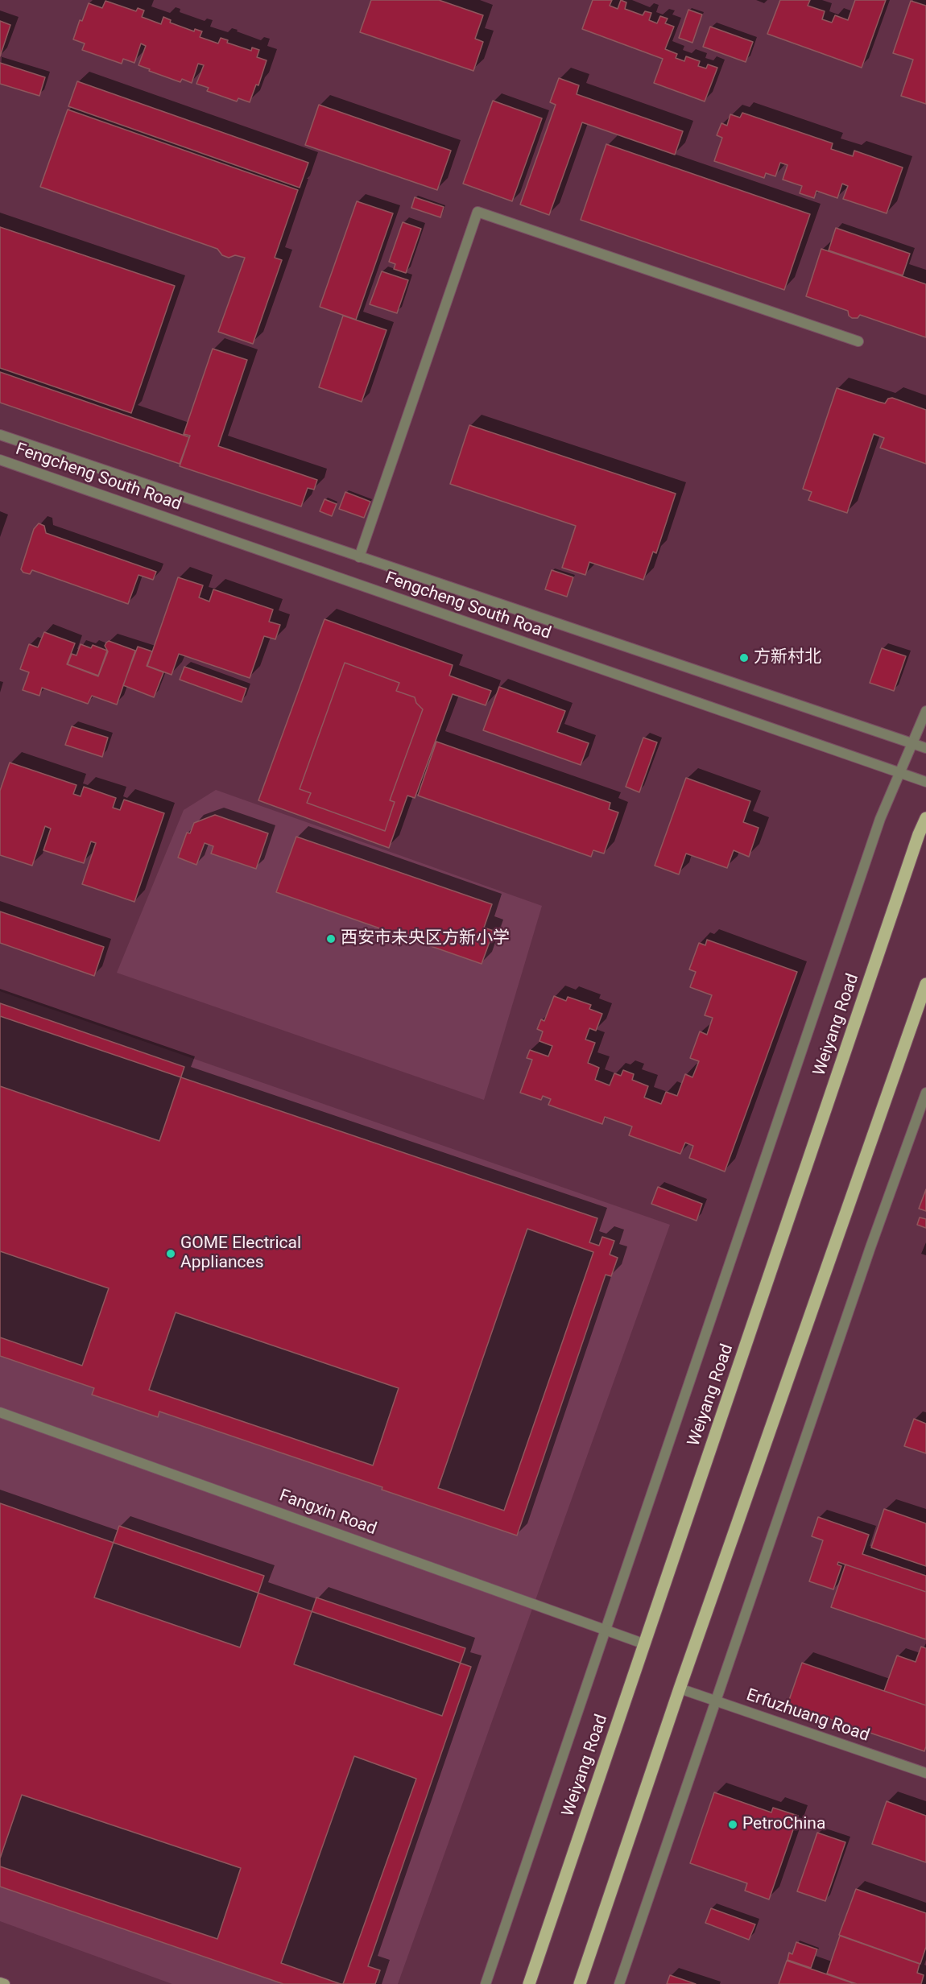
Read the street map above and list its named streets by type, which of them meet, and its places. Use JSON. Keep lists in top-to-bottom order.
{
  "streets": {
    "main road": ["Weiyang Road"],
    "street": ["Fengcheng South Road", "Fangxin Road", "Erfuzhuang Road"]
  },
  "crossings": [
    ["Weiyang Road", "Fangxin Road"]
  ],
  "places": [
    "方新村北",
    "西安市未央区方新小学",
    "GOME Electrical Appliances",
    "PetroChina"
  ]
}
